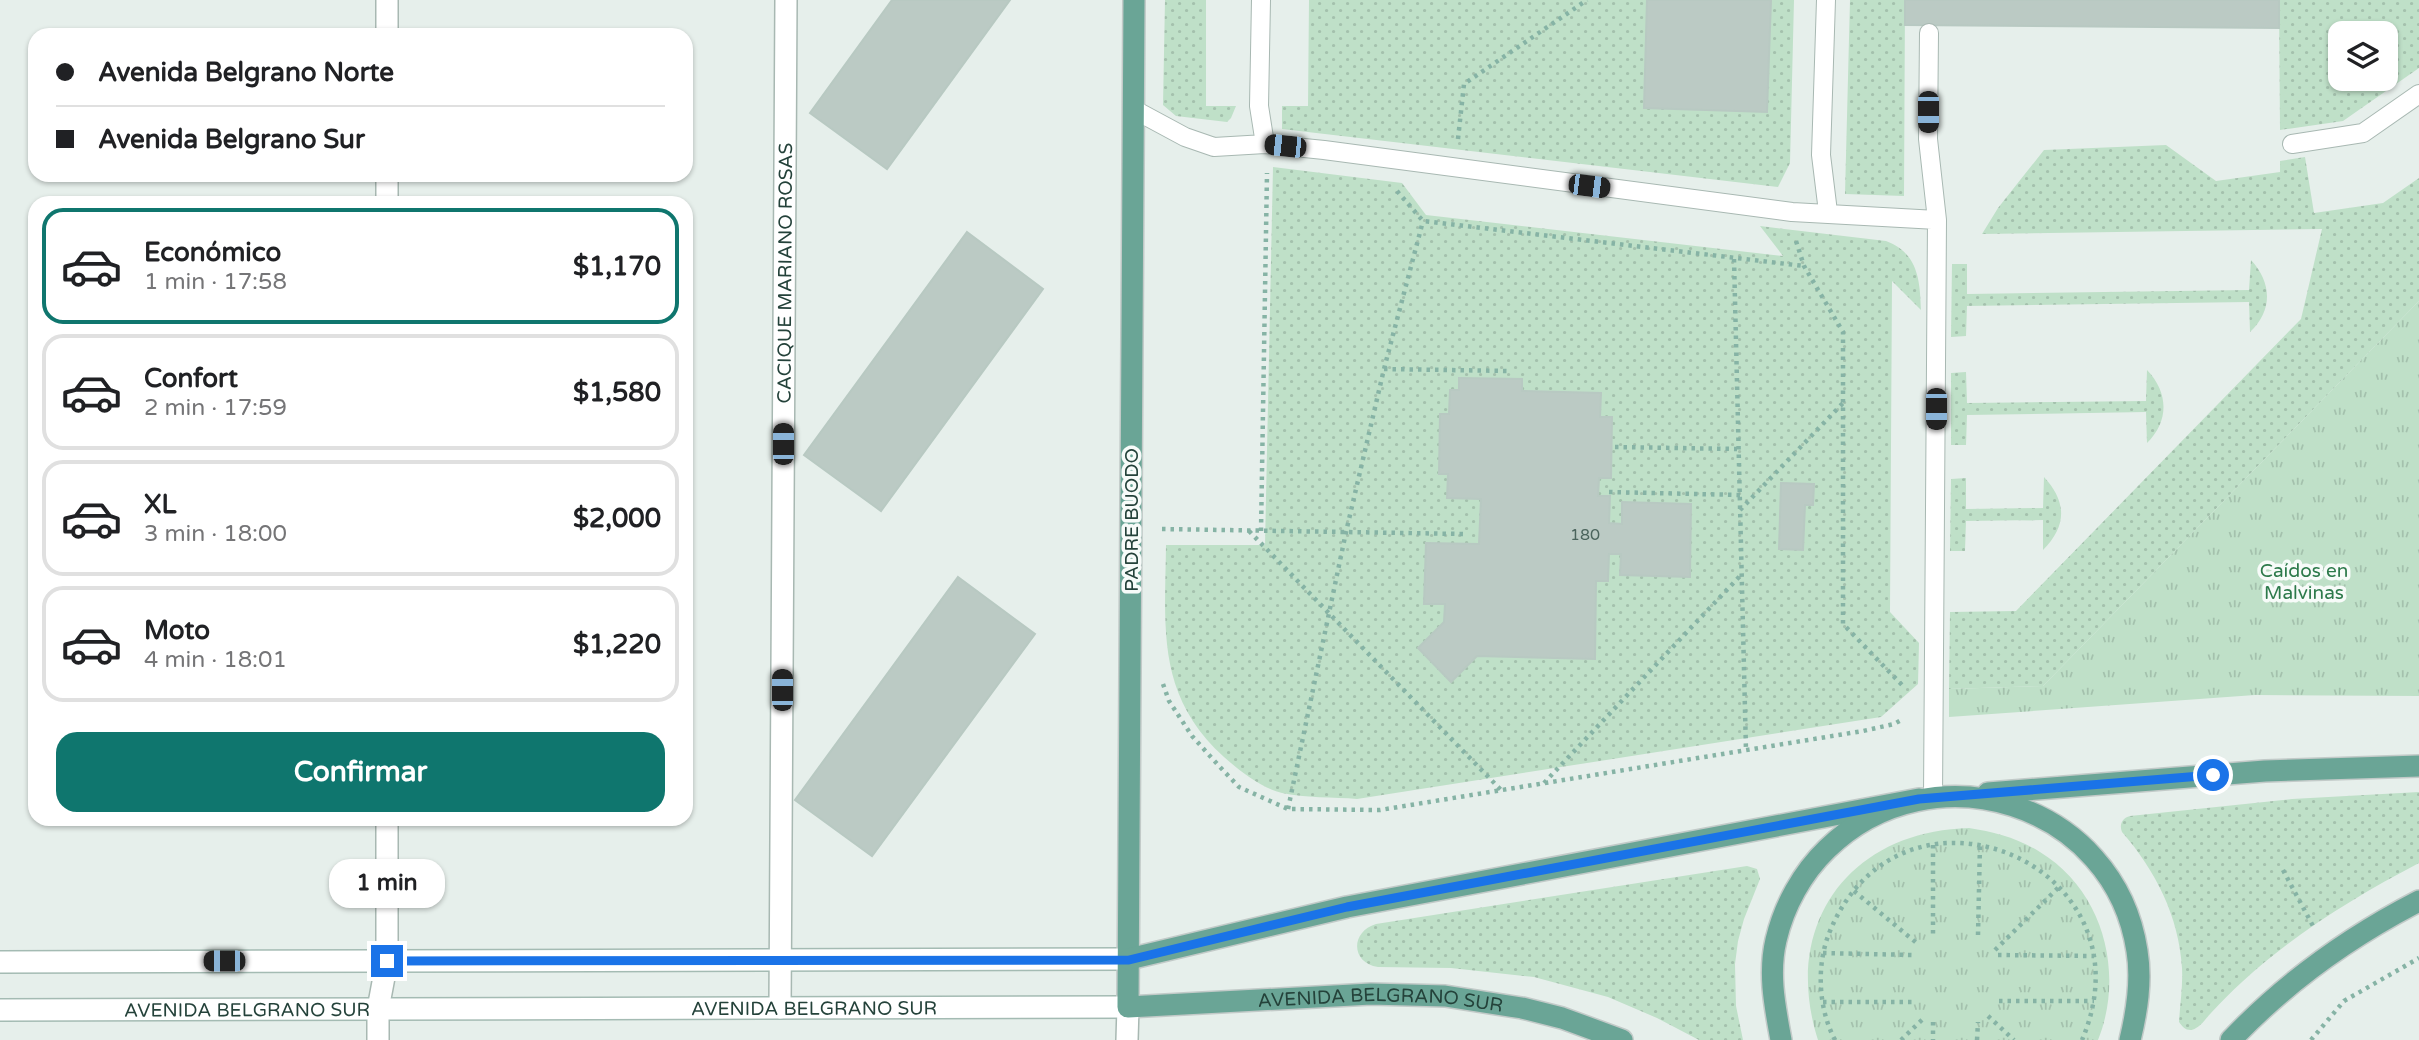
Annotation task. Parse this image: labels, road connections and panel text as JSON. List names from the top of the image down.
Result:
{
  "streets": {
    "main road": ["CACIQUE MARIANO ROSAS", "PADRE BUODO", "AVENIDA BELGRANO SUR"]
  },
  "crossings": [
    ["CACIQUE MARIANO ROSAS", "AVENIDA BELGRANO SUR"],
    ["PADRE BUODO", "AVENIDA BELGRANO SUR"]
  ],
  "parks": ["Caídos en Malvinas"],
  "house_numbers": ["180"],
  "page": {
    "banner": ["Avenida Belgrano Norte", "Avenida Belgrano Sur"],
    "list": [
      {
        "name": "Económico",
        "note": "1 min · 17:58",
        "value": "$1,170"
      },
      {
        "name": "Confort",
        "note": "2 min · 17:59",
        "value": "$1,580"
      },
      {
        "name": "XL",
        "note": "3 min · 18:00",
        "value": "$2,000"
      },
      {
        "name": "Moto",
        "note": "4 min · 18:01",
        "value": "$1,220"
      }
    ],
    "buttons": "Confirmar",
    "bubble": "1 min"
  }
}
